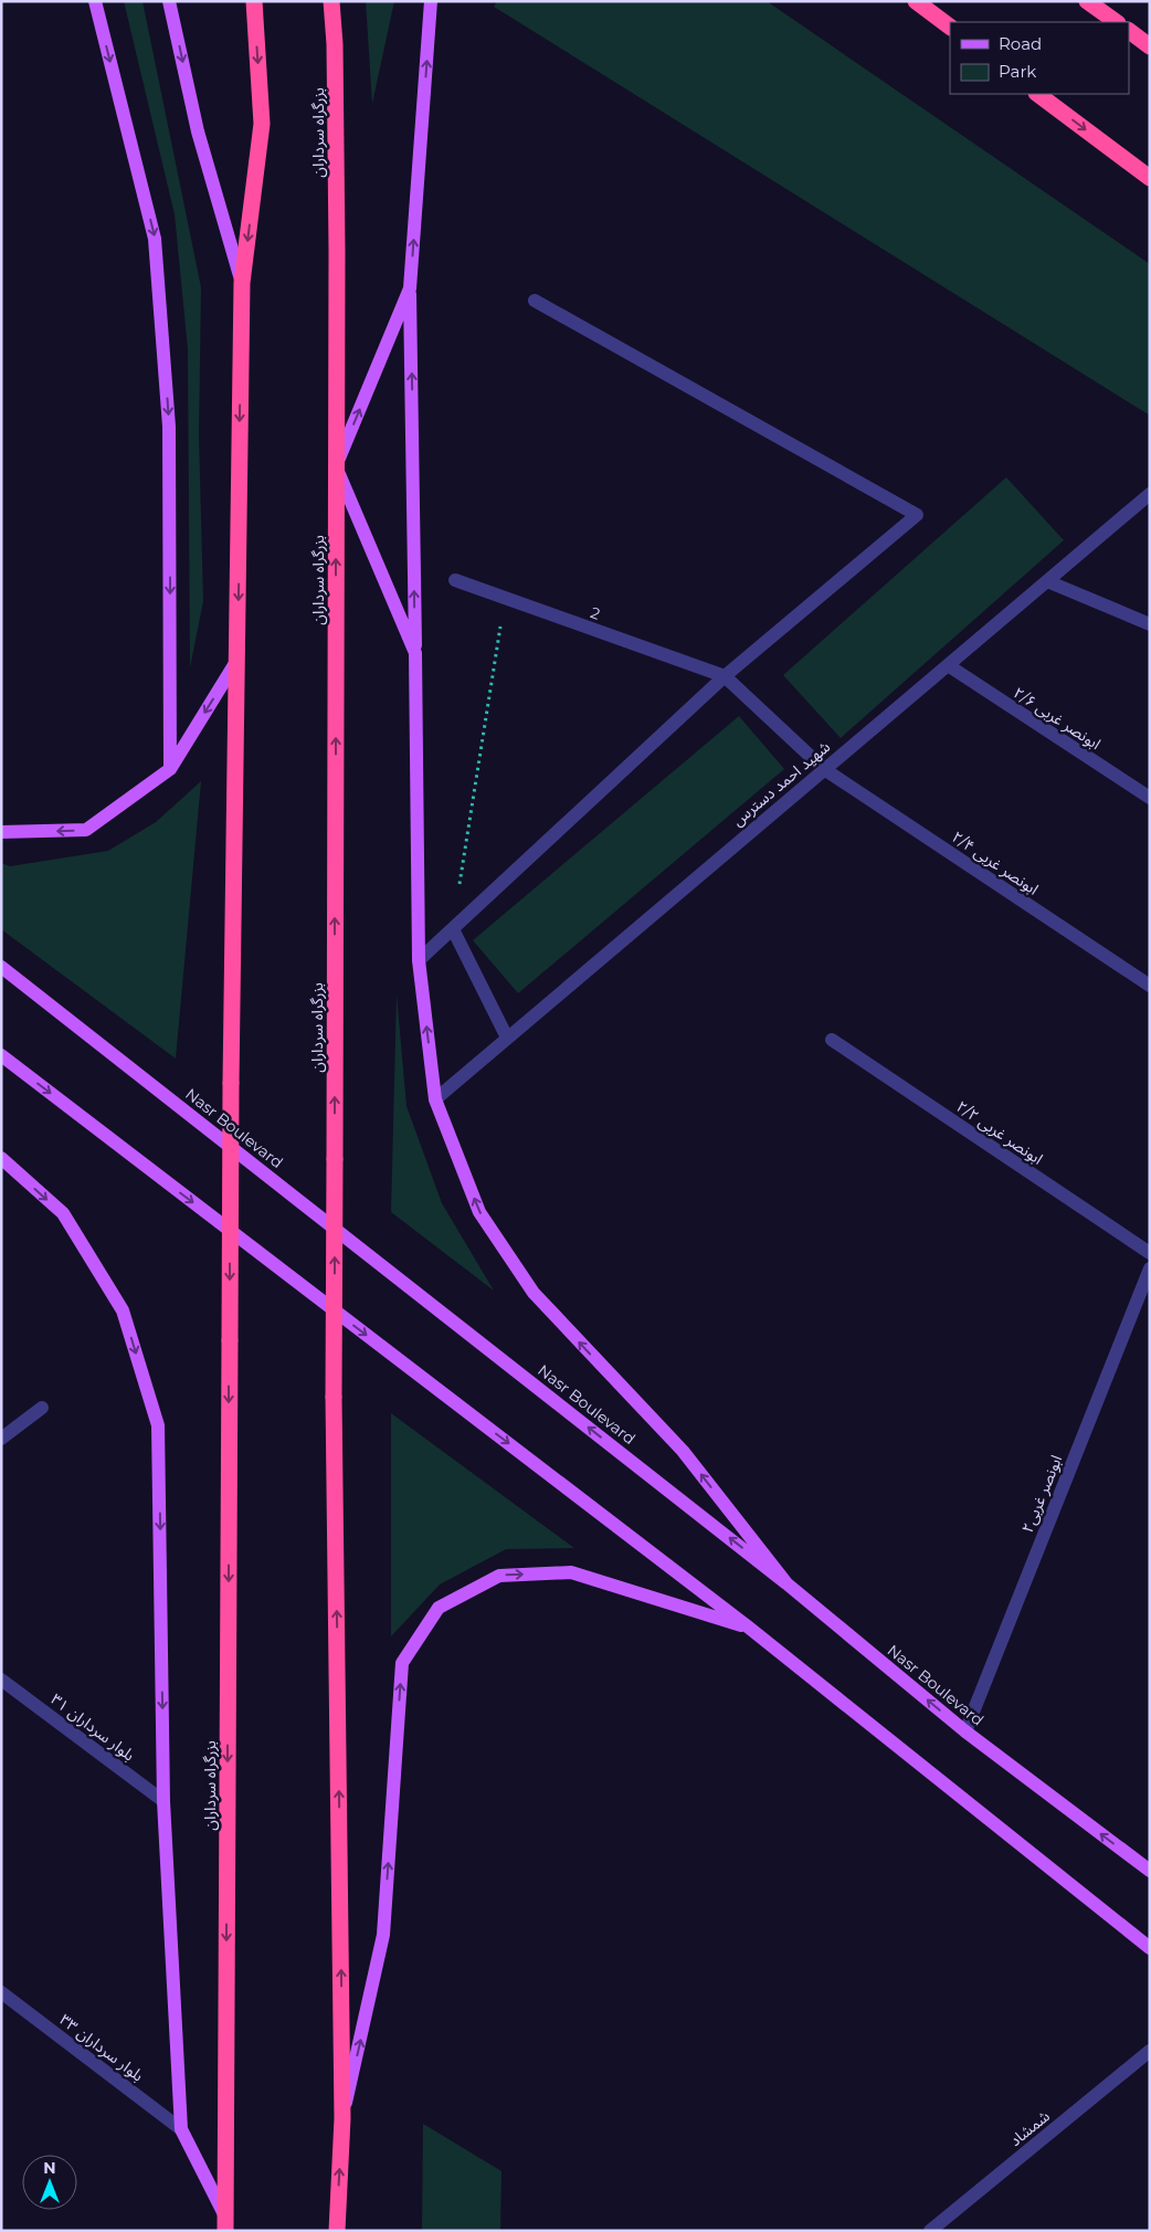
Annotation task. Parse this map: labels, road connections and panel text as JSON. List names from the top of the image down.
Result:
{
  "streets": {
    "highway": ["بزرگراه سرداران"],
    "main road": ["Nasr Boulevard"],
    "street": [
      "2",
      "ابونصر غربی ۲/۶",
      "شهید احمد دسترس",
      "ابونصر غربی ۲/۴",
      "ابونصر غربی ۲/۲",
      "۲ابونصر غربی",
      "بلوار سرداران ۳۱",
      "بلوار سرداران ۳۳",
      "شمشاد"
    ]
  },
  "crossings": [
    ["2", "ابونصر غربی ۲/۴"],
    ["ابونصر غربی ۲/۶", "شهید احمد دسترس"],
    ["شهید احمد دسترس", "ابونصر غربی ۲/۴"],
    ["Nasr Boulevard", "۲ابونصر غربی"]
  ],
  "legend": ["Road", "Park"],
  "north": "top"
}
